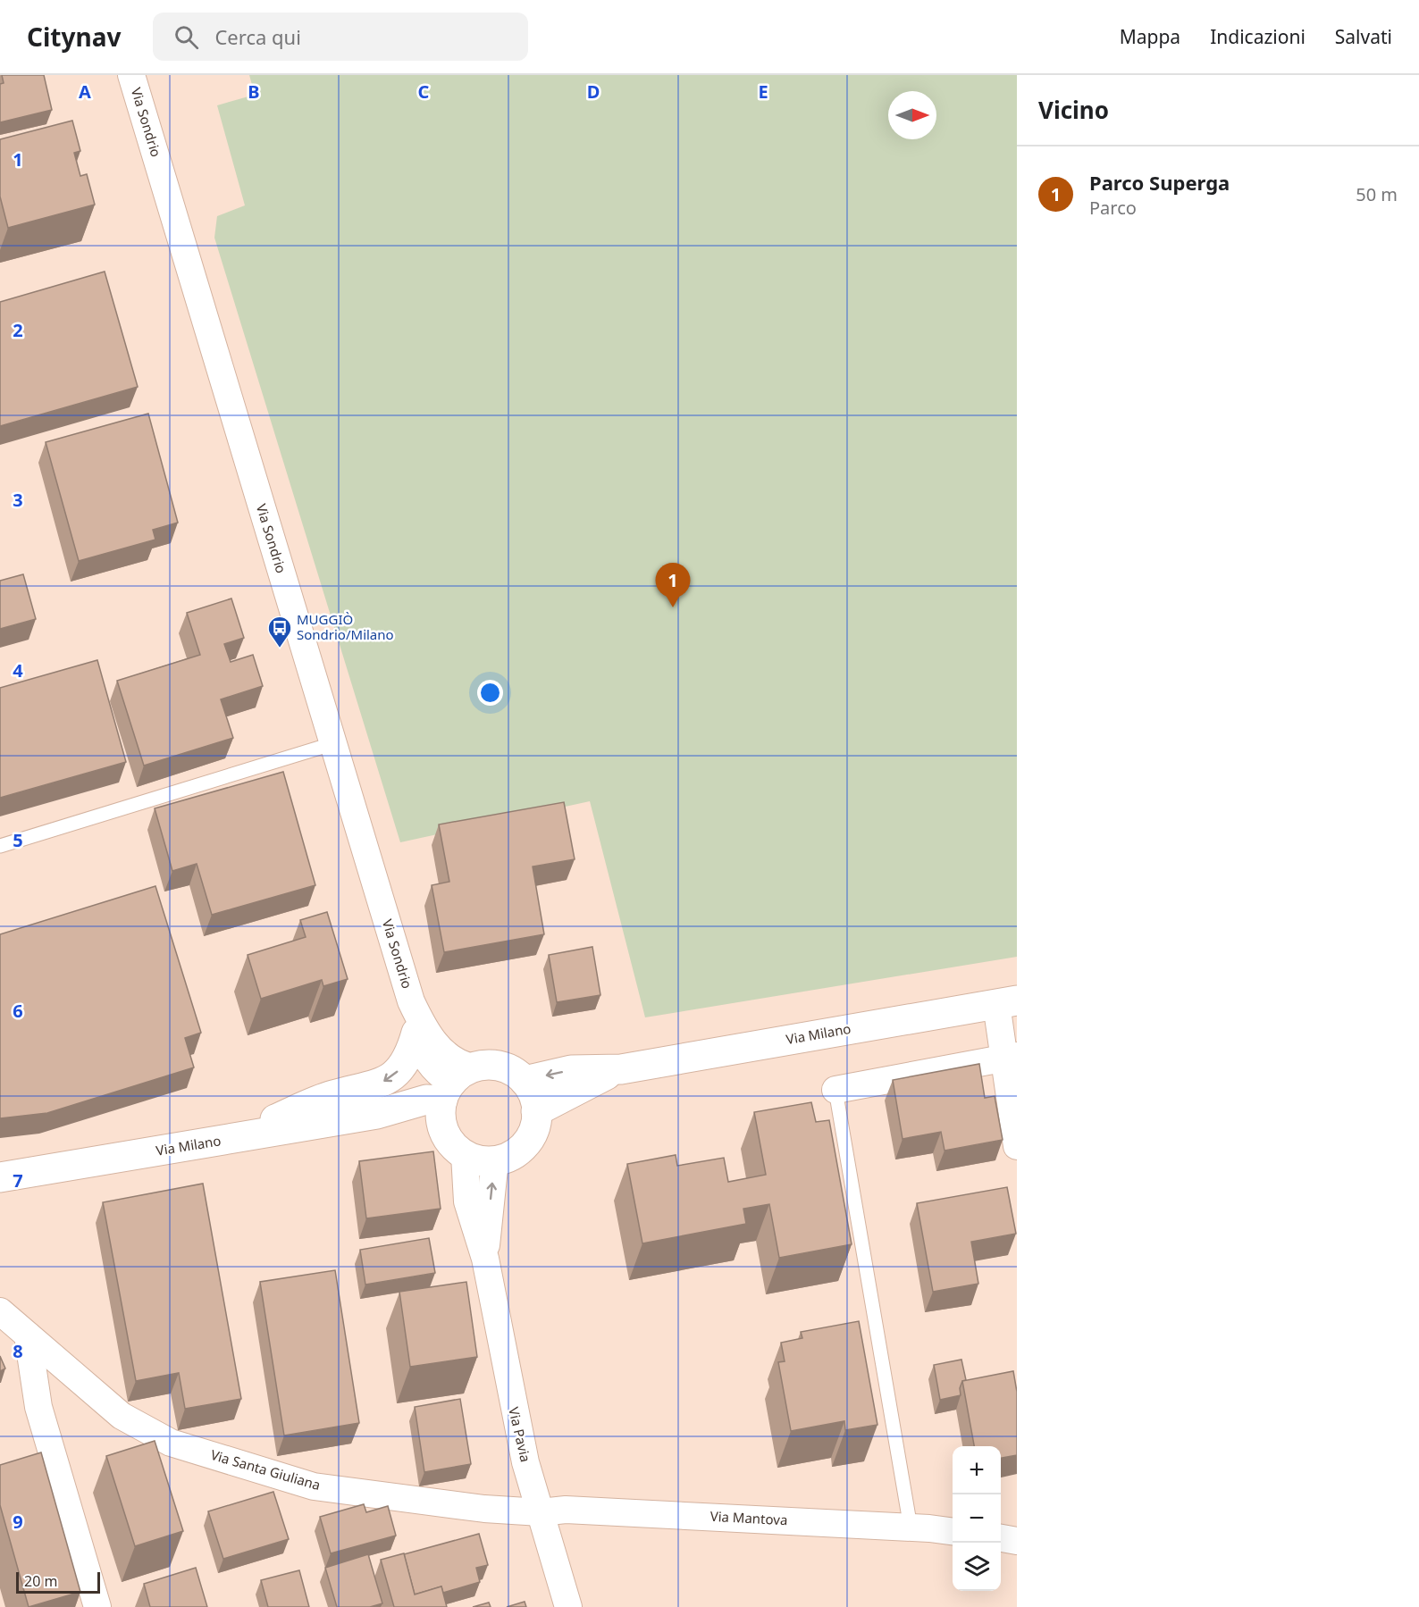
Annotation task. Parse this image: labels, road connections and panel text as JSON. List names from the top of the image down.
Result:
{
  "streets": {
    "street": [
      "Via Sondrio",
      "Via Milano",
      "Via Pavia",
      "Via Santa Giuliana",
      "Via Mantova"
    ]
  },
  "crossings": [
    ["Via Pavia", "Via Santa Giuliana"],
    ["Via Pavia", "Via Mantova"],
    ["Via Santa Giuliana", "Via Mantova"]
  ],
  "places": {
    "bus stop": ["MUGGIÒ Sondrio/Milano"]
  },
  "scale_bar": "20 m",
  "north": "right",
  "page": {
    "header": "Citynav",
    "search": "Cerca qui",
    "nav": ["Mappa", "Indicazioni", "Salvati"],
    "heading": "Vicino",
    "list": [
      {
        "mark": "1",
        "name": "Parco Superga",
        "note": "Parco",
        "value": "50 m"
      }
    ],
    "pins": "1",
    "map_buttons": ["+", "−"],
    "scale": "20 m"
  },
  "grid": {
    "columns": [
      "A",
      "B",
      "C",
      "D",
      "E"
    ],
    "rows": [
      "1",
      "2",
      "3",
      "4",
      "5",
      "6",
      "7",
      "8",
      "9"
    ]
  }
}
